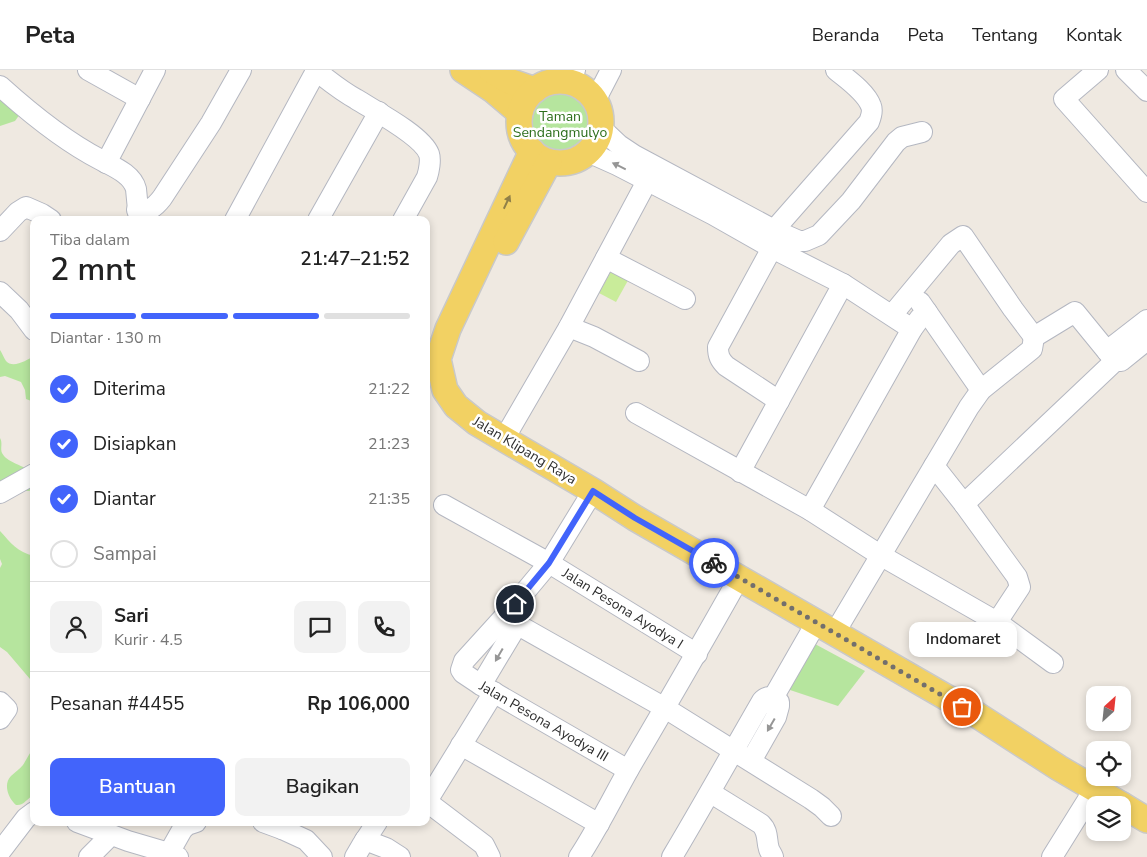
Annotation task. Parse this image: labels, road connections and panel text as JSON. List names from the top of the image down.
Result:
{
  "streets": {
    "main road": ["Jalan Klipang Raya"],
    "street": ["Jalan Pesona Ayodya I", "Jalan Pesona Ayodya III"]
  },
  "parks": ["Taman Sendangmulyo"],
  "places": ["Indomaret"],
  "north": "top right",
  "page": {
    "header": "Peta",
    "nav": [
      "Beranda",
      "Peta",
      "Tentang",
      "Kontak"
    ],
    "heading": ["2 mnt", "Tiba dalam", "21:47–21:52"],
    "panel": [
      "Sari",
      "Kurir · 4.5",
      "Pesanan #4455",
      "Rp 106,000"
    ],
    "bar": "Diantar · 130 m",
    "list": [
      ["Diterima", "21:22"],
      ["Disiapkan", "21:23"],
      ["Diantar", "21:35"],
      "Sampai"
    ],
    "bubble": "Indomaret",
    "buttons": ["Bantuan", "Bagikan"]
  }
}
